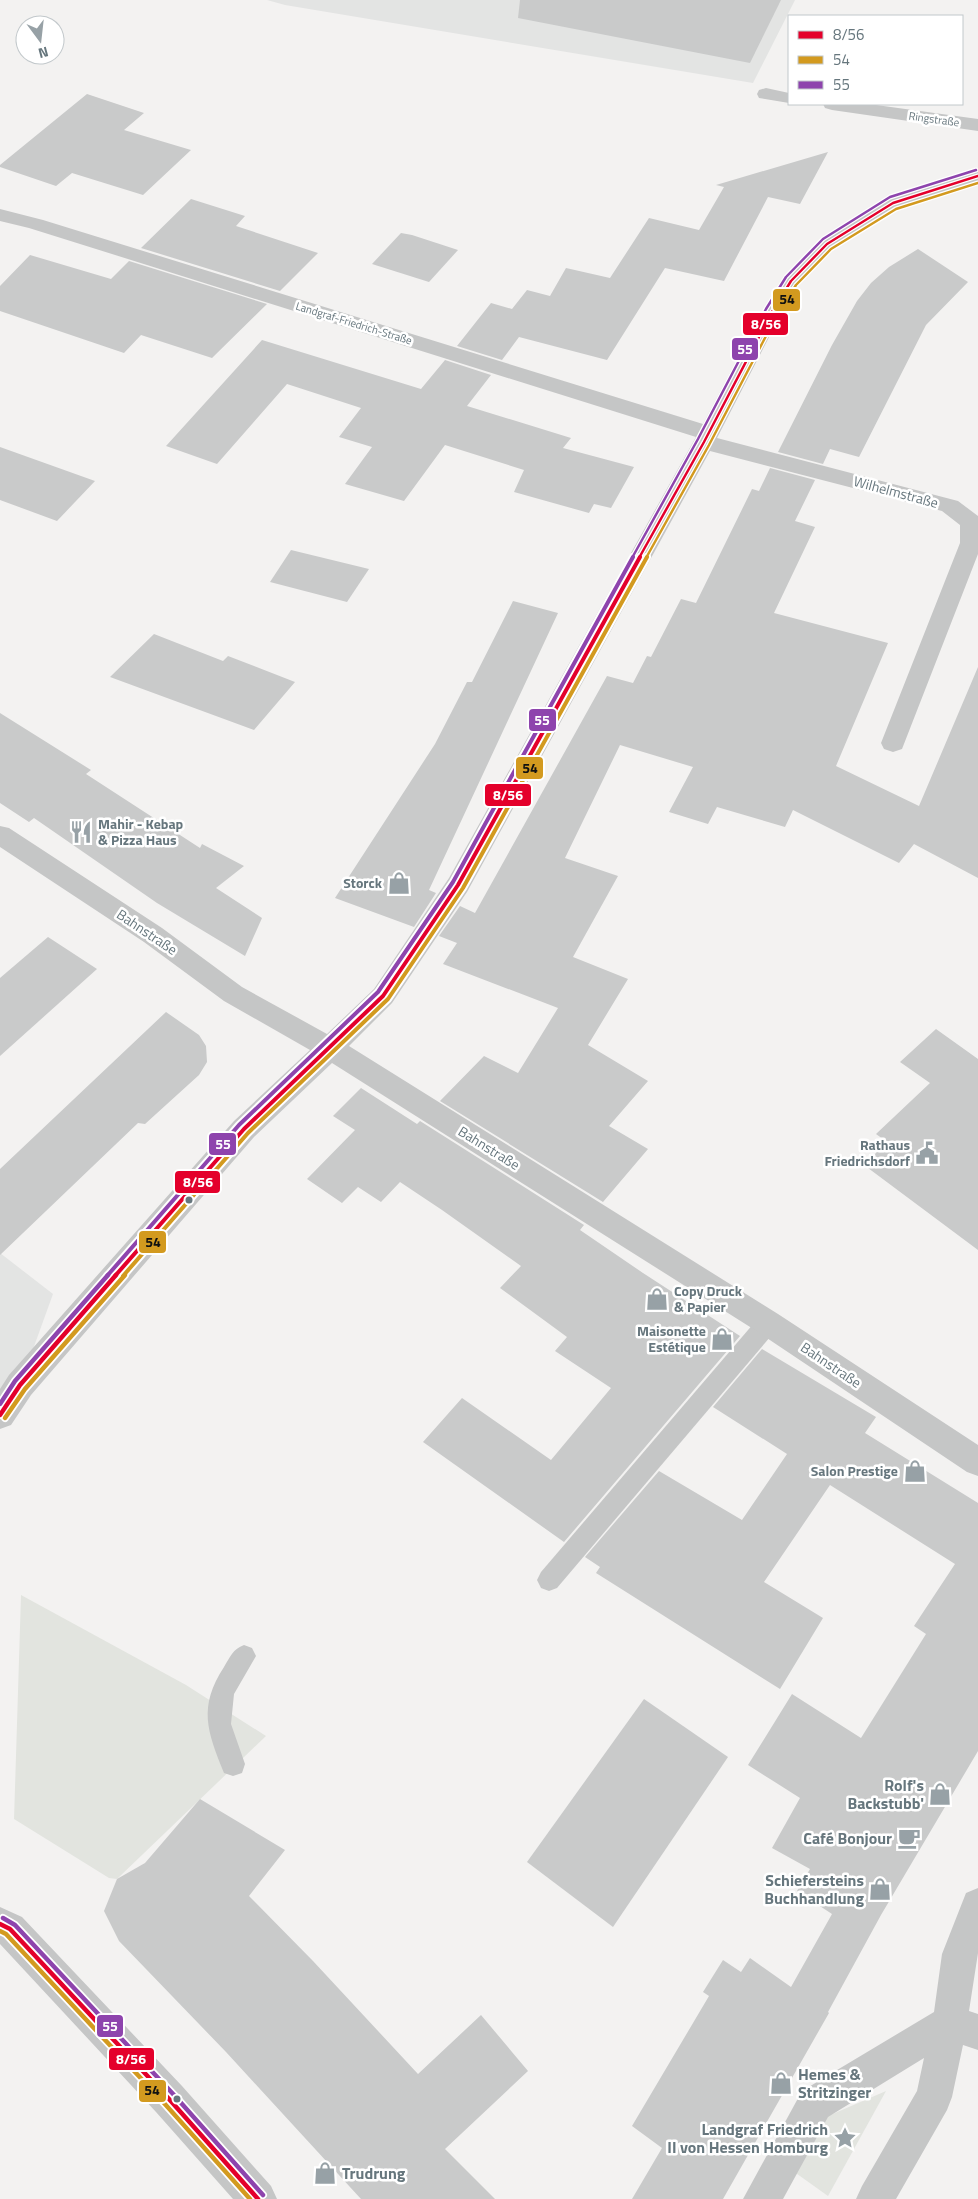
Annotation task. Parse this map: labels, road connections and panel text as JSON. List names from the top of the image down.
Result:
{
  "streets": {
    "street": [
      "Ringstraße",
      "Landgraf-Friedrich-Straße",
      "Wilhelmstraße",
      "Bahnstraße"
    ]
  },
  "crossings": [
    ["Landgraf-Friedrich-Straße", "Wilhelmstraße"]
  ],
  "places": {
    "restaurant": ["Mahir - Kebap & Pizza Haus"],
    "shop": [
      "Storck",
      "Copy Druck & Papier",
      "Maisonette Estétique",
      "Salon Prestige",
      "Rolf's Backstubb'",
      "Schiefersteins Buchhandlung",
      "Hemes & Stritzinger",
      "Trudrung"
    ],
    "public building": ["Rathaus Friedrichsdorf"],
    "cafe": ["Café Bonjour"],
    "place": ["Landgraf Friedrich II von Hessen Homburg"]
  },
  "lines": ["transit line 55", "transit line 8/56", "transit line 54"],
  "legend": ["8/56", "54", "55"],
  "north": "bottom"
}
